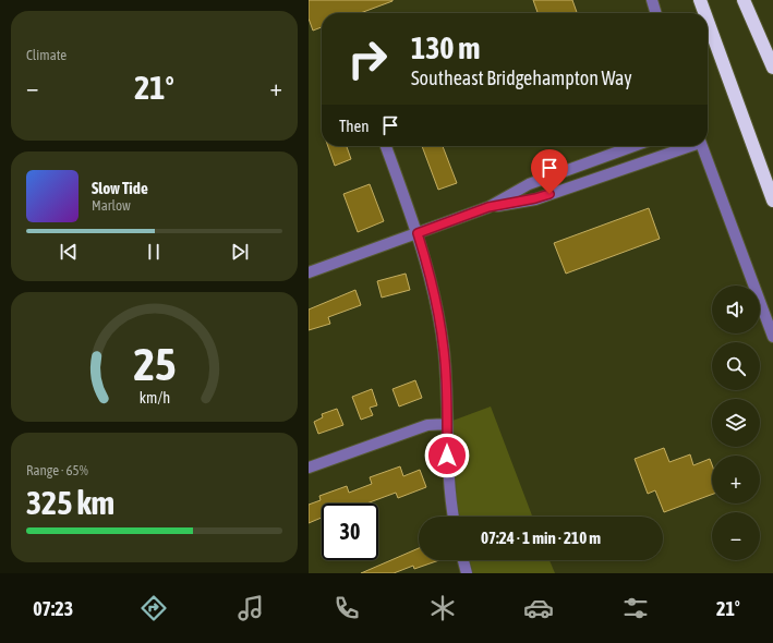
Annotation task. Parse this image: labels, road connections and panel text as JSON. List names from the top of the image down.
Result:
{
  "page": {
    "tile": [
      "Climate",
      ["Range · 65%", "325 km"]
    ],
    "turn": ["130 m", "Southeast Bridgehampton Way"],
    "heat": ["−", "21°", "+"],
    "then": "Then",
    "song": ["Slow Tide", "Marlow"],
    "map_buttons": ["+", "−"],
    "limit": "30",
    "trip": "07:24 · 1 min · 210 m",
    "tabs": ["07:23", "21°"],
    "gauge": ["25", "km/h"]
  }
}
